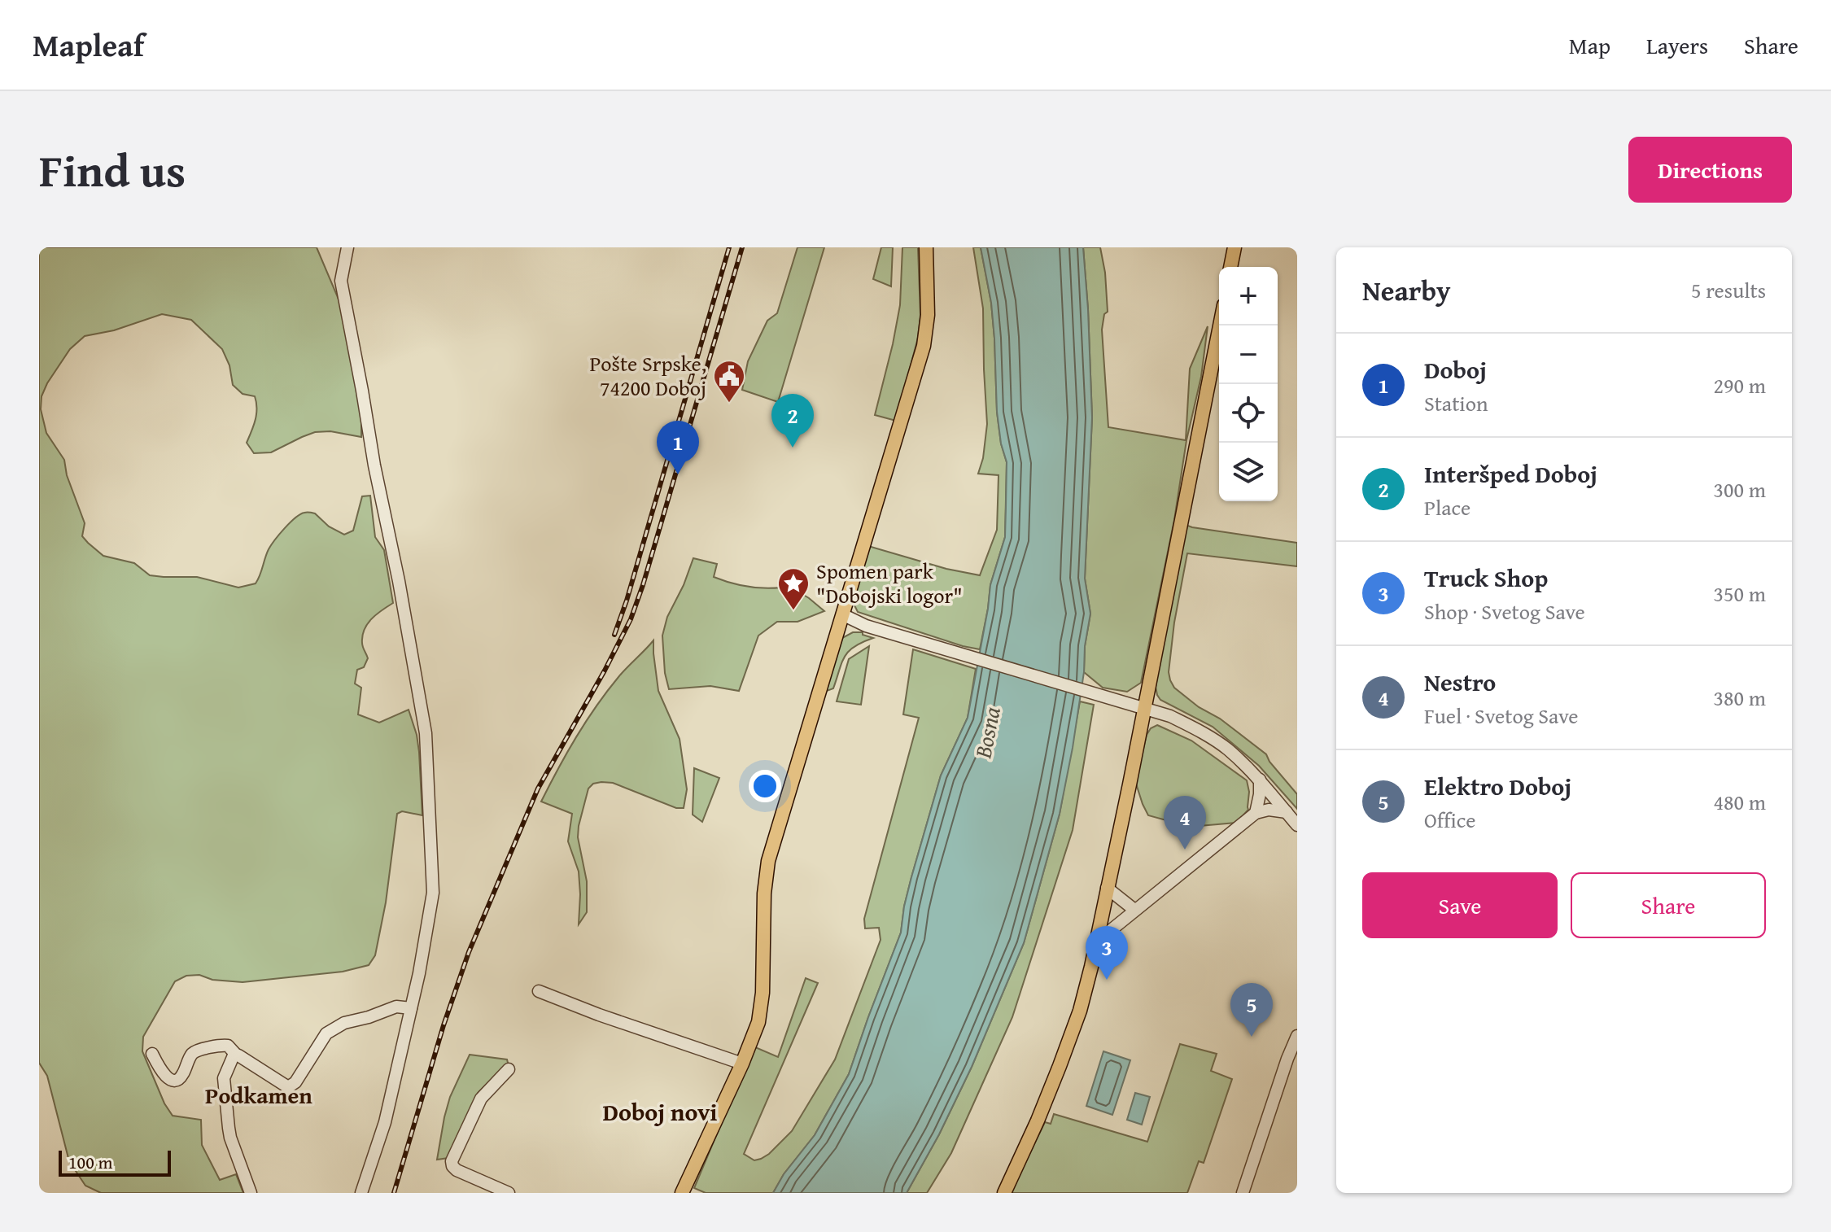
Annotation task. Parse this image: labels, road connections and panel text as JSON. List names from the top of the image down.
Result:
{
  "districts": ["Podkamen", "Doboj novi"],
  "water": ["Bosna"],
  "places": {
    "public building": ["Pošte Srpske, 74200 Doboj"],
    "place": ["Spomen park \"Dobojski logor\""]
  },
  "scale_bar": "100 m",
  "page": {
    "header": "Mapleaf",
    "nav": ["Map", "Layers", "Share"],
    "title": "Find us",
    "buttons": [
      "Directions",
      ["Save", "Share"]
    ],
    "heading": ["Nearby", "5 results"],
    "map_buttons": ["+", "−"],
    "list": [
      {
        "mark": "1",
        "name": "Doboj",
        "note": "Station",
        "value": "290 m"
      },
      {
        "mark": "2",
        "name": "Interšped Doboj",
        "note": "Place",
        "value": "300 m"
      },
      {
        "mark": "3",
        "name": "Truck Shop",
        "note": "Shop · Svetog Save",
        "value": "350 m"
      },
      {
        "mark": "4",
        "name": "Nestro",
        "note": "Fuel · Svetog Save",
        "value": "380 m"
      },
      {
        "mark": "5",
        "name": "Elektro Doboj",
        "note": "Office",
        "value": "480 m"
      }
    ],
    "pins": [
      "2",
      "1",
      "4",
      "3",
      "5"
    ],
    "scale": "100 m"
  }
}
